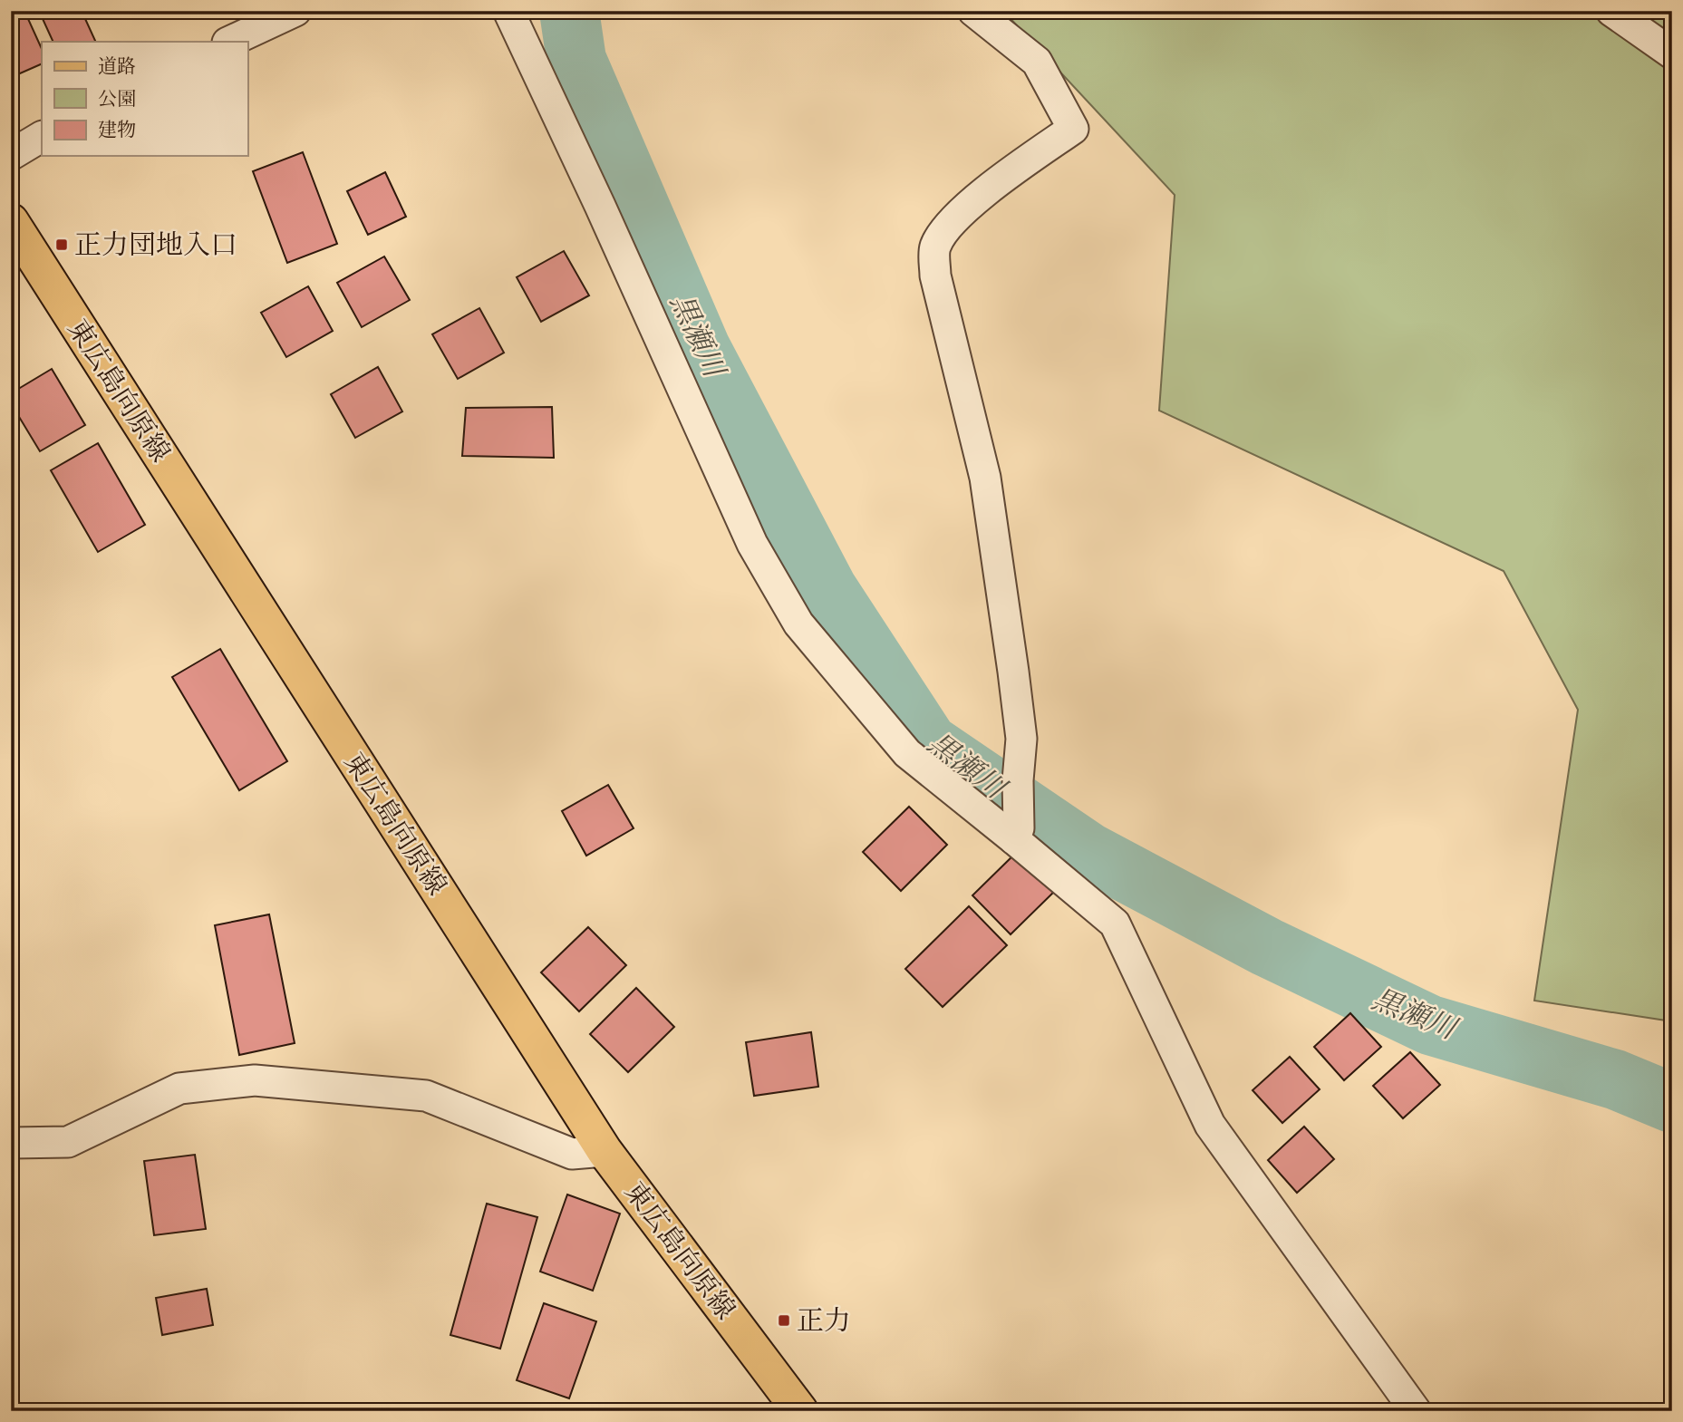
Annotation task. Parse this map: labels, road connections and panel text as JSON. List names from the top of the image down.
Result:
{
  "streets": {
    "main road": ["東広島向原線"]
  },
  "water": ["黒瀬川"],
  "places": {
    "transit": ["正力団地入口", "正力"]
  },
  "legend": ["道路", "公園", "建物"]
}
